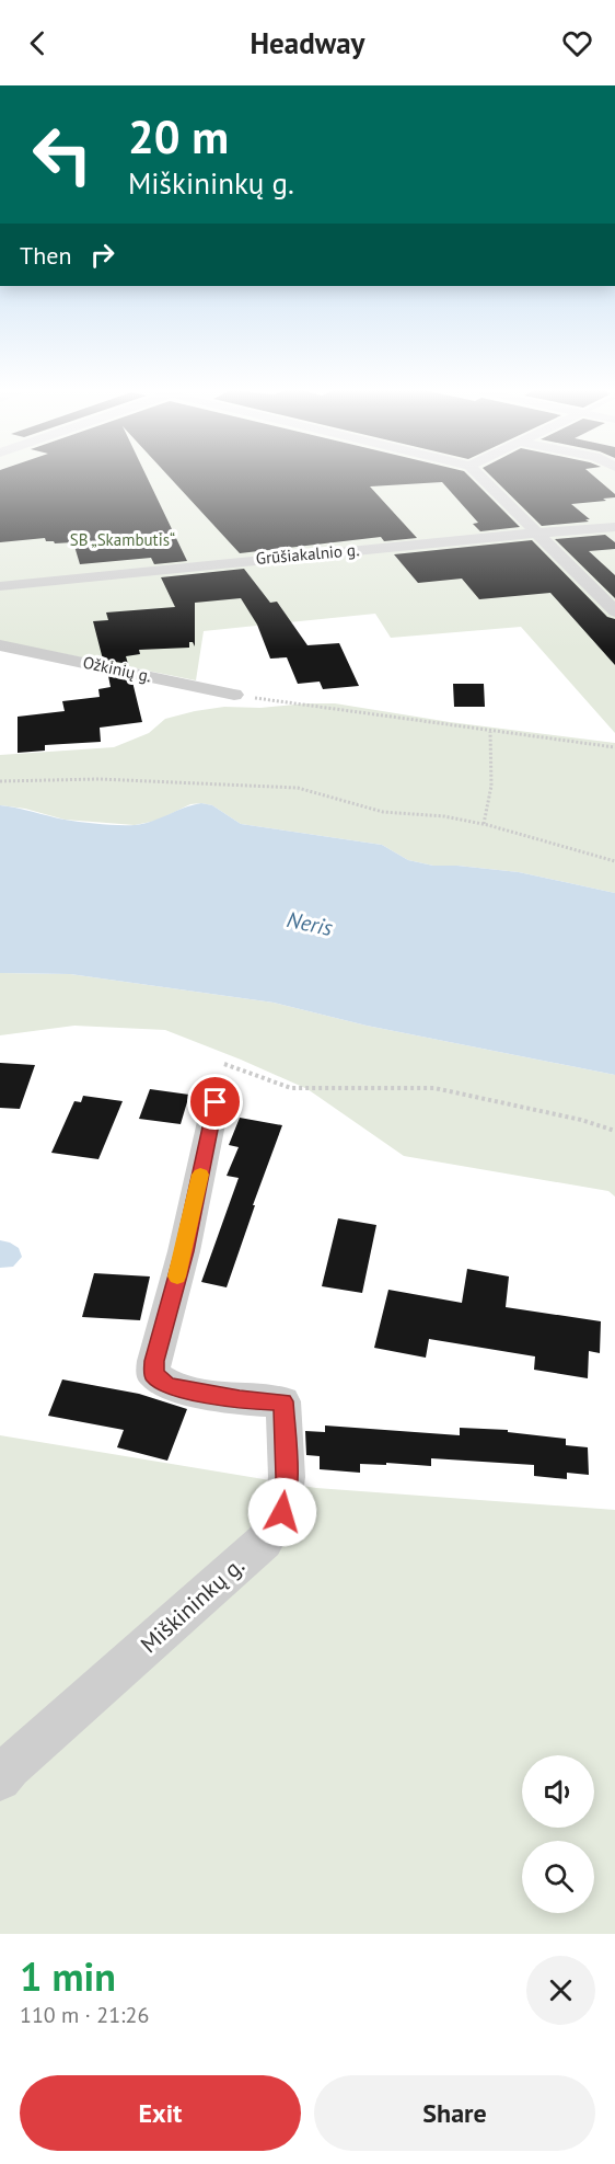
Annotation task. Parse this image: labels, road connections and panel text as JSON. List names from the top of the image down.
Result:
{
  "streets": {
    "street": ["Grūšiakalnio g.", "Ožkinių g.", "Miškininkų g."]
  },
  "water": ["Neris"],
  "parks": ["SB „Skambutis“"],
  "page": {
    "header": "Headway",
    "turn": ["20 m", "Miškininkų g."],
    "then": "Then",
    "heading": ["1 min", "110 m · 21:26"],
    "buttons": ["Exit", "Share"]
  }
}
